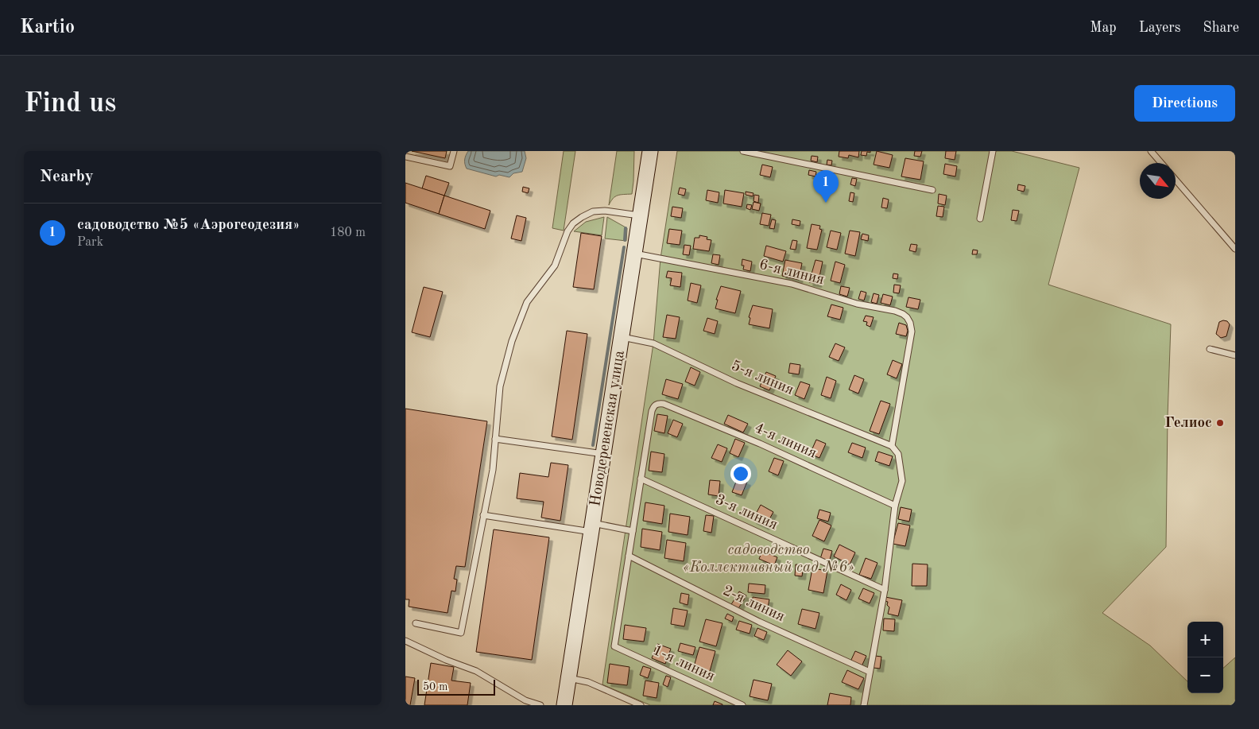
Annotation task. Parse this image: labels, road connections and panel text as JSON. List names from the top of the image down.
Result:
{
  "streets": {
    "main road": ["Новодеревенская улица"],
    "lane": [
      "6-я линия",
      "5-я линия",
      "4-я линия",
      "3-я линия",
      "2-я линия",
      "1-я линия"
    ]
  },
  "crossings": [
    ["6-я линия", "5-я линия"],
    ["6-я линия", "Новодеревенская улица"],
    ["5-я линия", "Новодеревенская улица"],
    ["4-я линия", "3-я линия"],
    ["2-я линия", "1-я линия"]
  ],
  "parks": ["садоводство «Коллективный сад №6»"],
  "places": ["Гелиос"],
  "scale_bar": "50 m",
  "north": "bottom right",
  "page": {
    "header": "Kartio",
    "nav": ["Map", "Layers", "Share"],
    "buttons": "Directions",
    "title": "Find us",
    "heading": "Nearby",
    "pins": "1",
    "list": [
      {
        "mark": "1",
        "name": "садоводство №5 «Аэрогеодезия»",
        "note": "Park",
        "value": "180 m"
      }
    ],
    "map_buttons": ["+", "−"],
    "scale": "50 m"
  }
}
